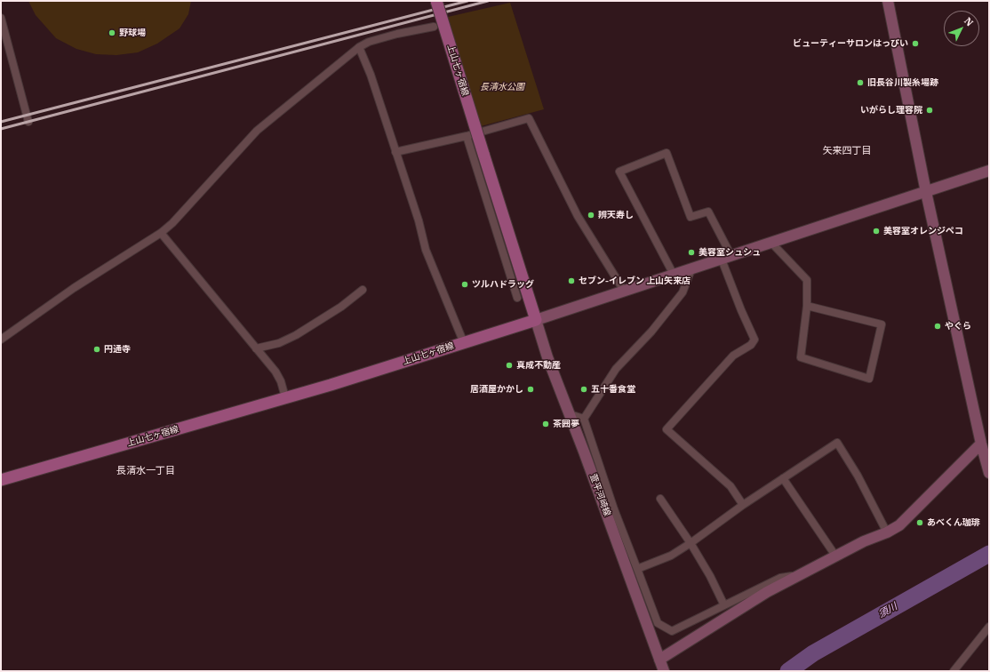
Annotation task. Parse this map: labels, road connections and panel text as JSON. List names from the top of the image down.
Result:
{
  "streets": {
    "main road": ["上山七ヶ宿線"],
    "street": ["萱平河崎線"]
  },
  "crossings": [
    ["上山七ヶ宿線", "萱平河崎線"]
  ],
  "districts": ["矢来四丁目", "長清水一丁目"],
  "water": ["須川"],
  "parks": ["長清水公園"],
  "places": [
    "野球場",
    "ビューティーサロンはっぴい",
    "旧長谷川製糸場跡",
    "いがらし理容院",
    "辨天寿し",
    "美容室オレンジペコ",
    "美容室シュシュ",
    "セブン-イレブン 上山矢来店",
    "ツルハドラッグ",
    "やぐら",
    "円通寺",
    "真成不動産",
    "居酒屋かかし",
    "五十番食堂",
    "茶囲夢",
    "あべくん珈琲"
  ],
  "north": "top right"
}
